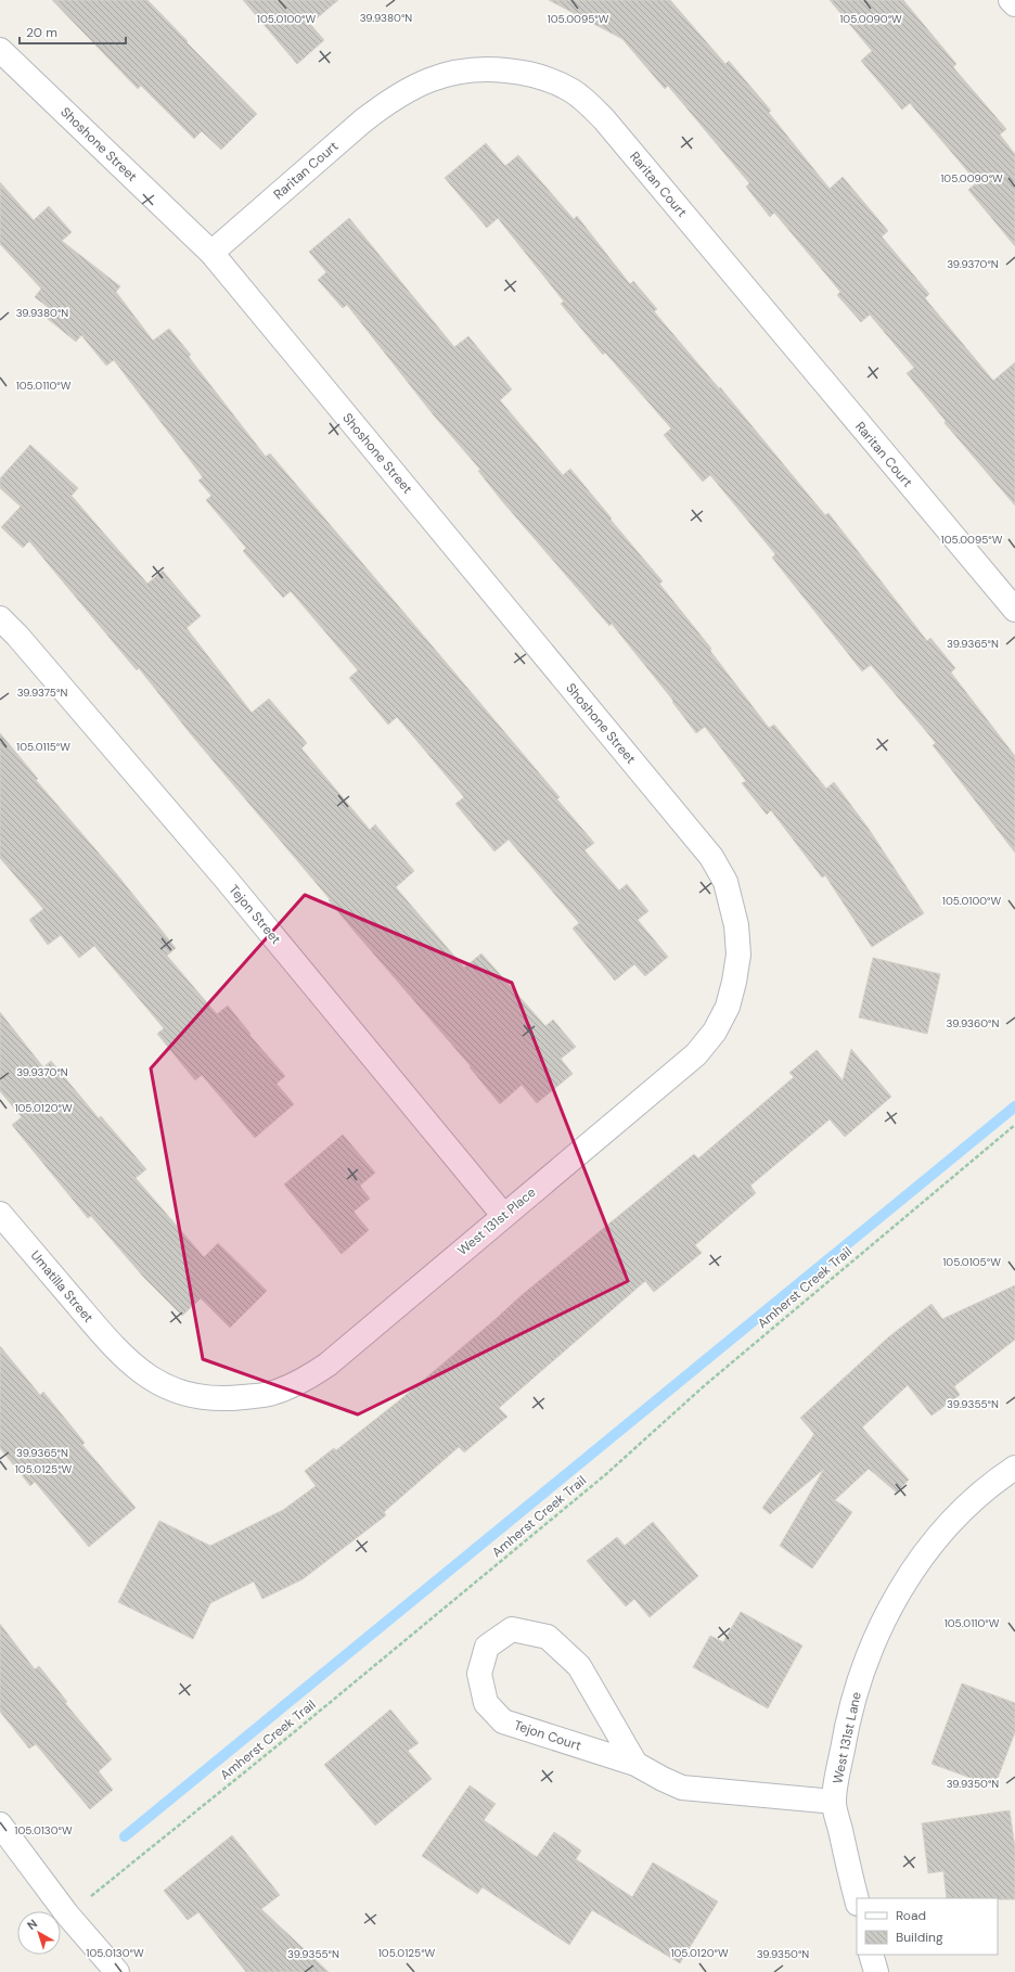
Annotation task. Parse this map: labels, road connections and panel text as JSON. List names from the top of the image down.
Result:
{
  "streets": {
    "street": [
      "Shoshone Street",
      "Raritan Court",
      "Tejon Street",
      "West 131st Place",
      "Umatilla Street",
      "Tejon Court",
      "West 131st Lane"
    ],
    "path": ["Amherst Creek Trail"]
  },
  "crossings": [
    ["Shoshone Street", "Raritan Court"],
    ["Shoshone Street", "West 131st Place"],
    ["Tejon Street", "West 131st Place"],
    ["West 131st Place", "Umatilla Street"],
    ["Tejon Court", "West 131st Lane"]
  ],
  "legend": ["Road", "Building"],
  "scale_bar": "20 m",
  "north": "top left",
  "coordinates": [
    "39.9380°N",
    "105.0095°W",
    "105.0100°W",
    "105.0090°W",
    "39.9370°N",
    "105.0110°W",
    "39.9365°N",
    "39.9375°N",
    "105.0115°W",
    "39.9360°N",
    "105.0120°W",
    "105.0105°W",
    "39.9355°N",
    "105.0125°W",
    "39.9350°N",
    "105.0130°W"
  ]
}
